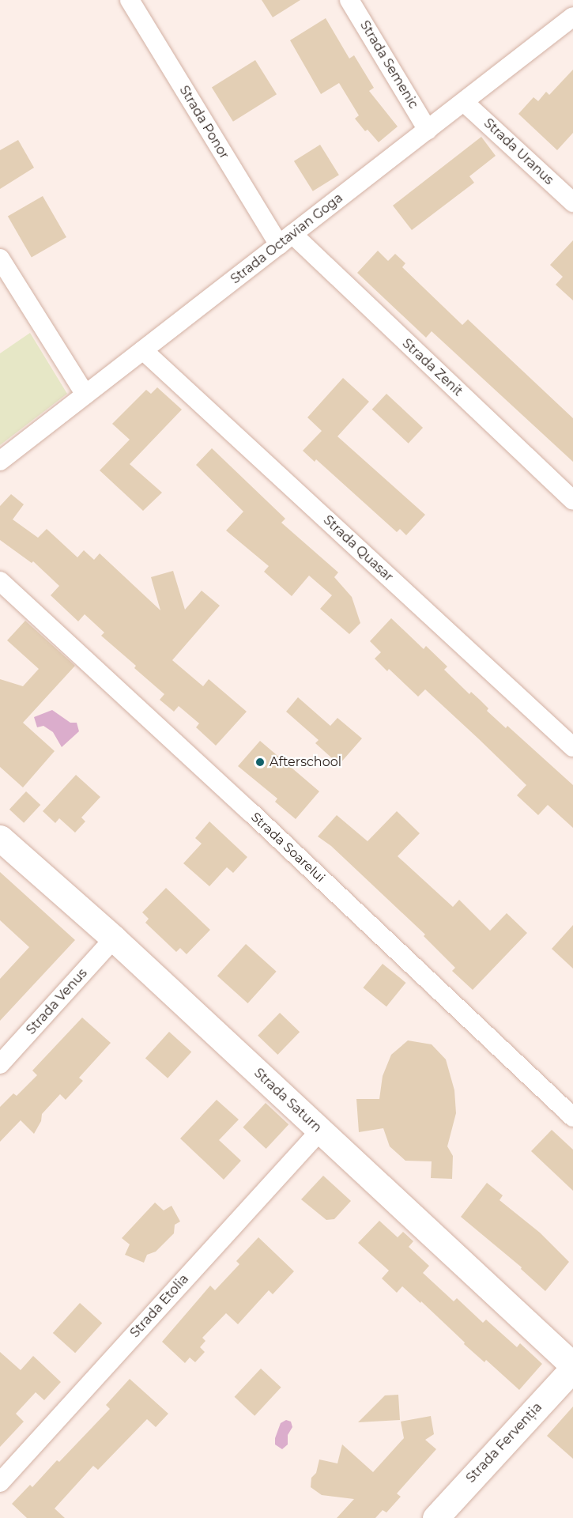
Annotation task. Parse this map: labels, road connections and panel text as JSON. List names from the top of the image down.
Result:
{
  "streets": {
    "street": [
      "Strada Semenic",
      "Strada Ponor",
      "Strada Uranus",
      "Strada Octavian Goga",
      "Strada Zenit",
      "Strada Quasar",
      "Strada Soarelui",
      "Strada Venus",
      "Strada Saturn",
      "Strada Etolia",
      "Strada Fervenția"
    ]
  },
  "crossings": [
    ["Strada Semenic", "Strada Octavian Goga"],
    ["Strada Ponor", "Strada Octavian Goga"],
    ["Strada Ponor", "Strada Zenit"],
    ["Strada Uranus", "Strada Octavian Goga"],
    ["Strada Octavian Goga", "Strada Zenit"],
    ["Strada Octavian Goga", "Strada Quasar"],
    ["Strada Venus", "Strada Saturn"],
    ["Strada Saturn", "Strada Etolia"],
    ["Strada Saturn", "Strada Fervenția"]
  ],
  "places": ["Afterschool"]
}
